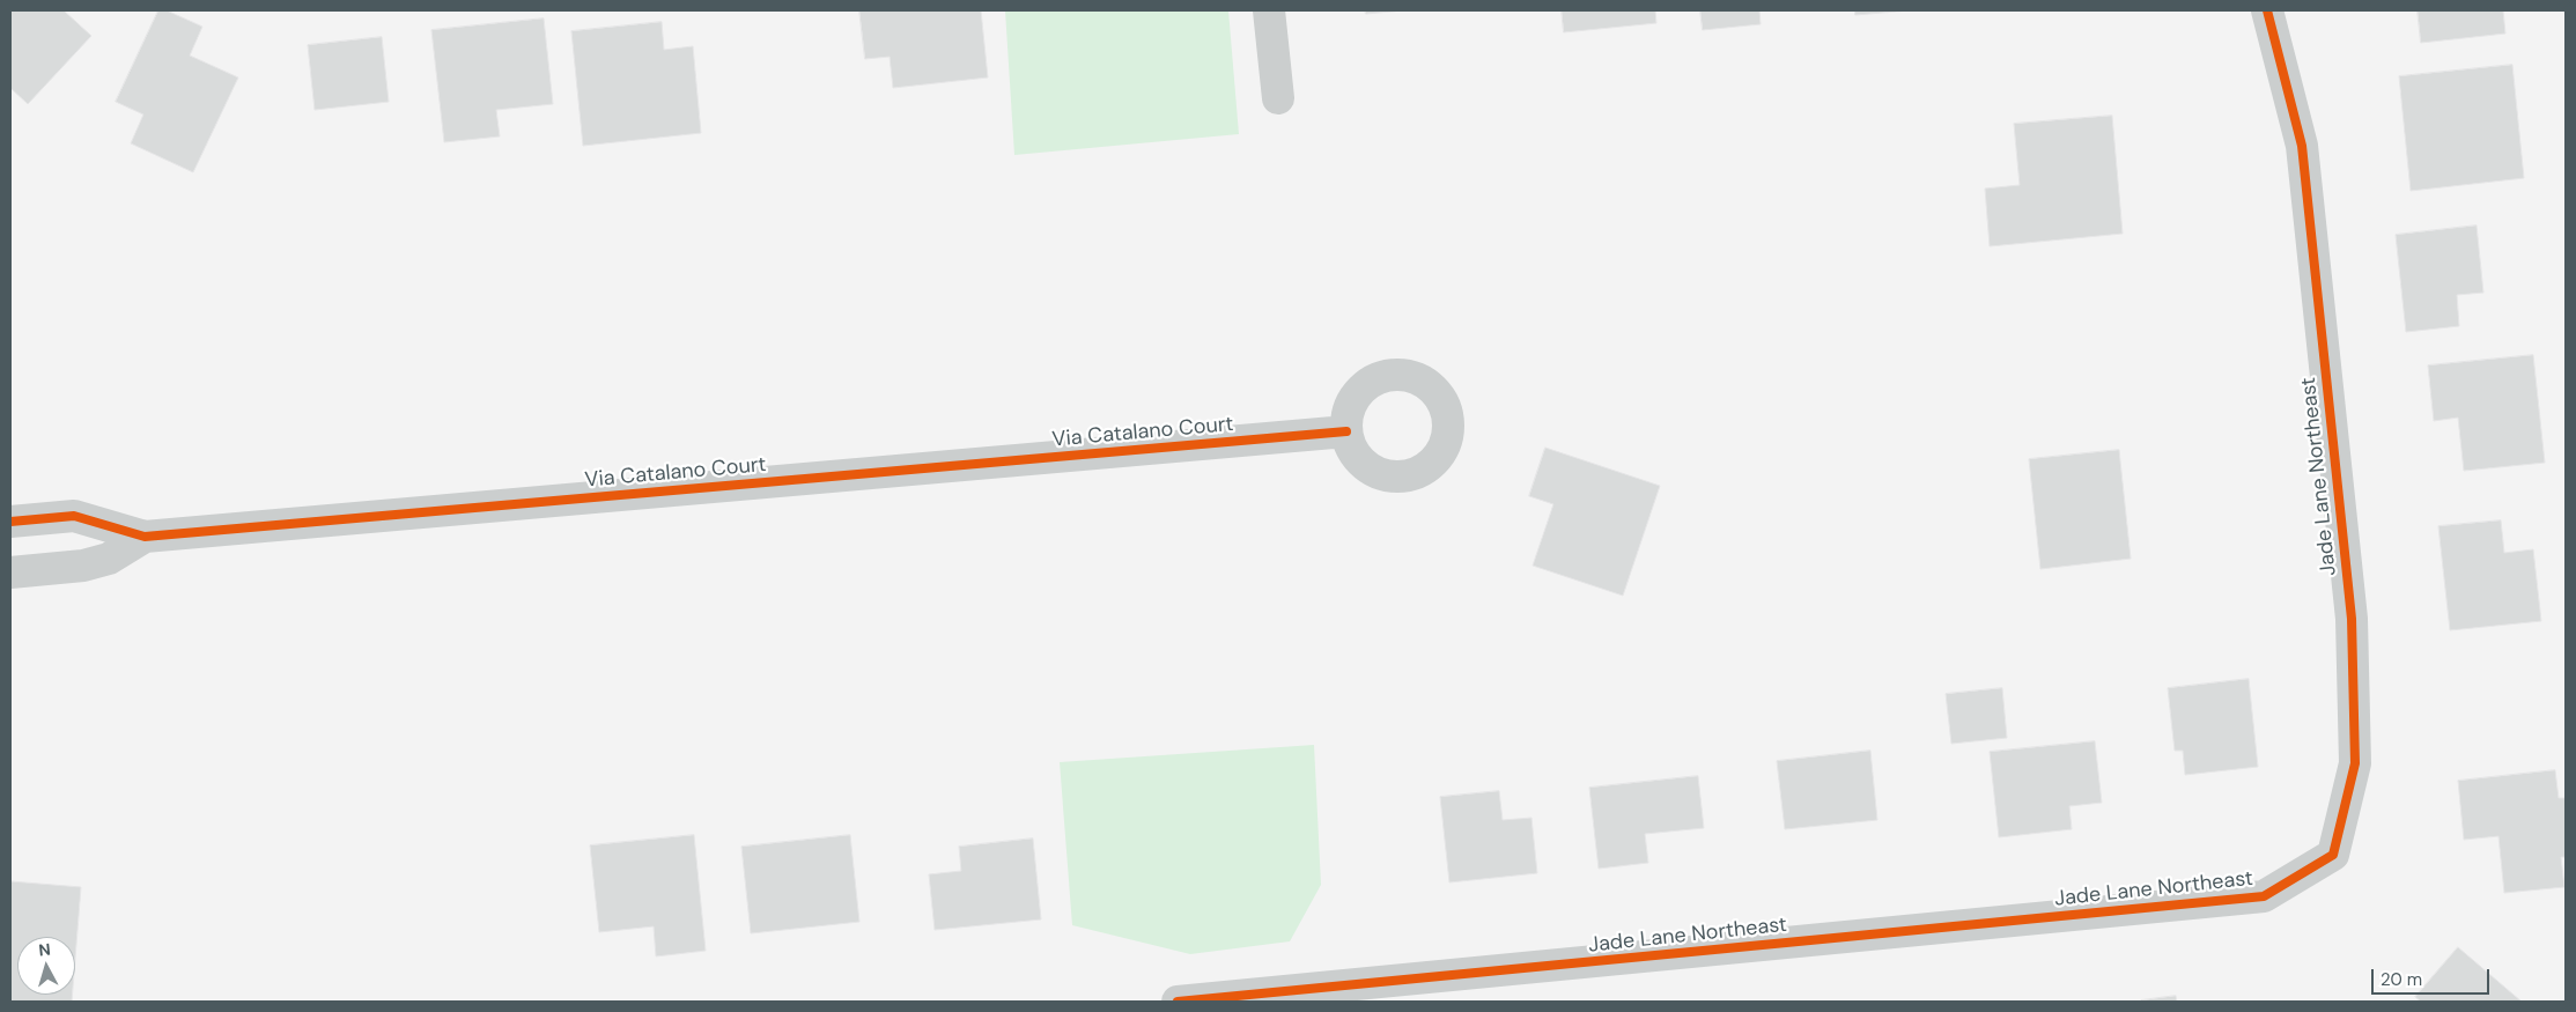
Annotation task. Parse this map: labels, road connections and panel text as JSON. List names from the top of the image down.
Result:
{
  "streets": {
    "street": ["Via Catalano Court", "Jade Lane Northeast"]
  },
  "scale_bar": "20 m",
  "north": "top"
}
